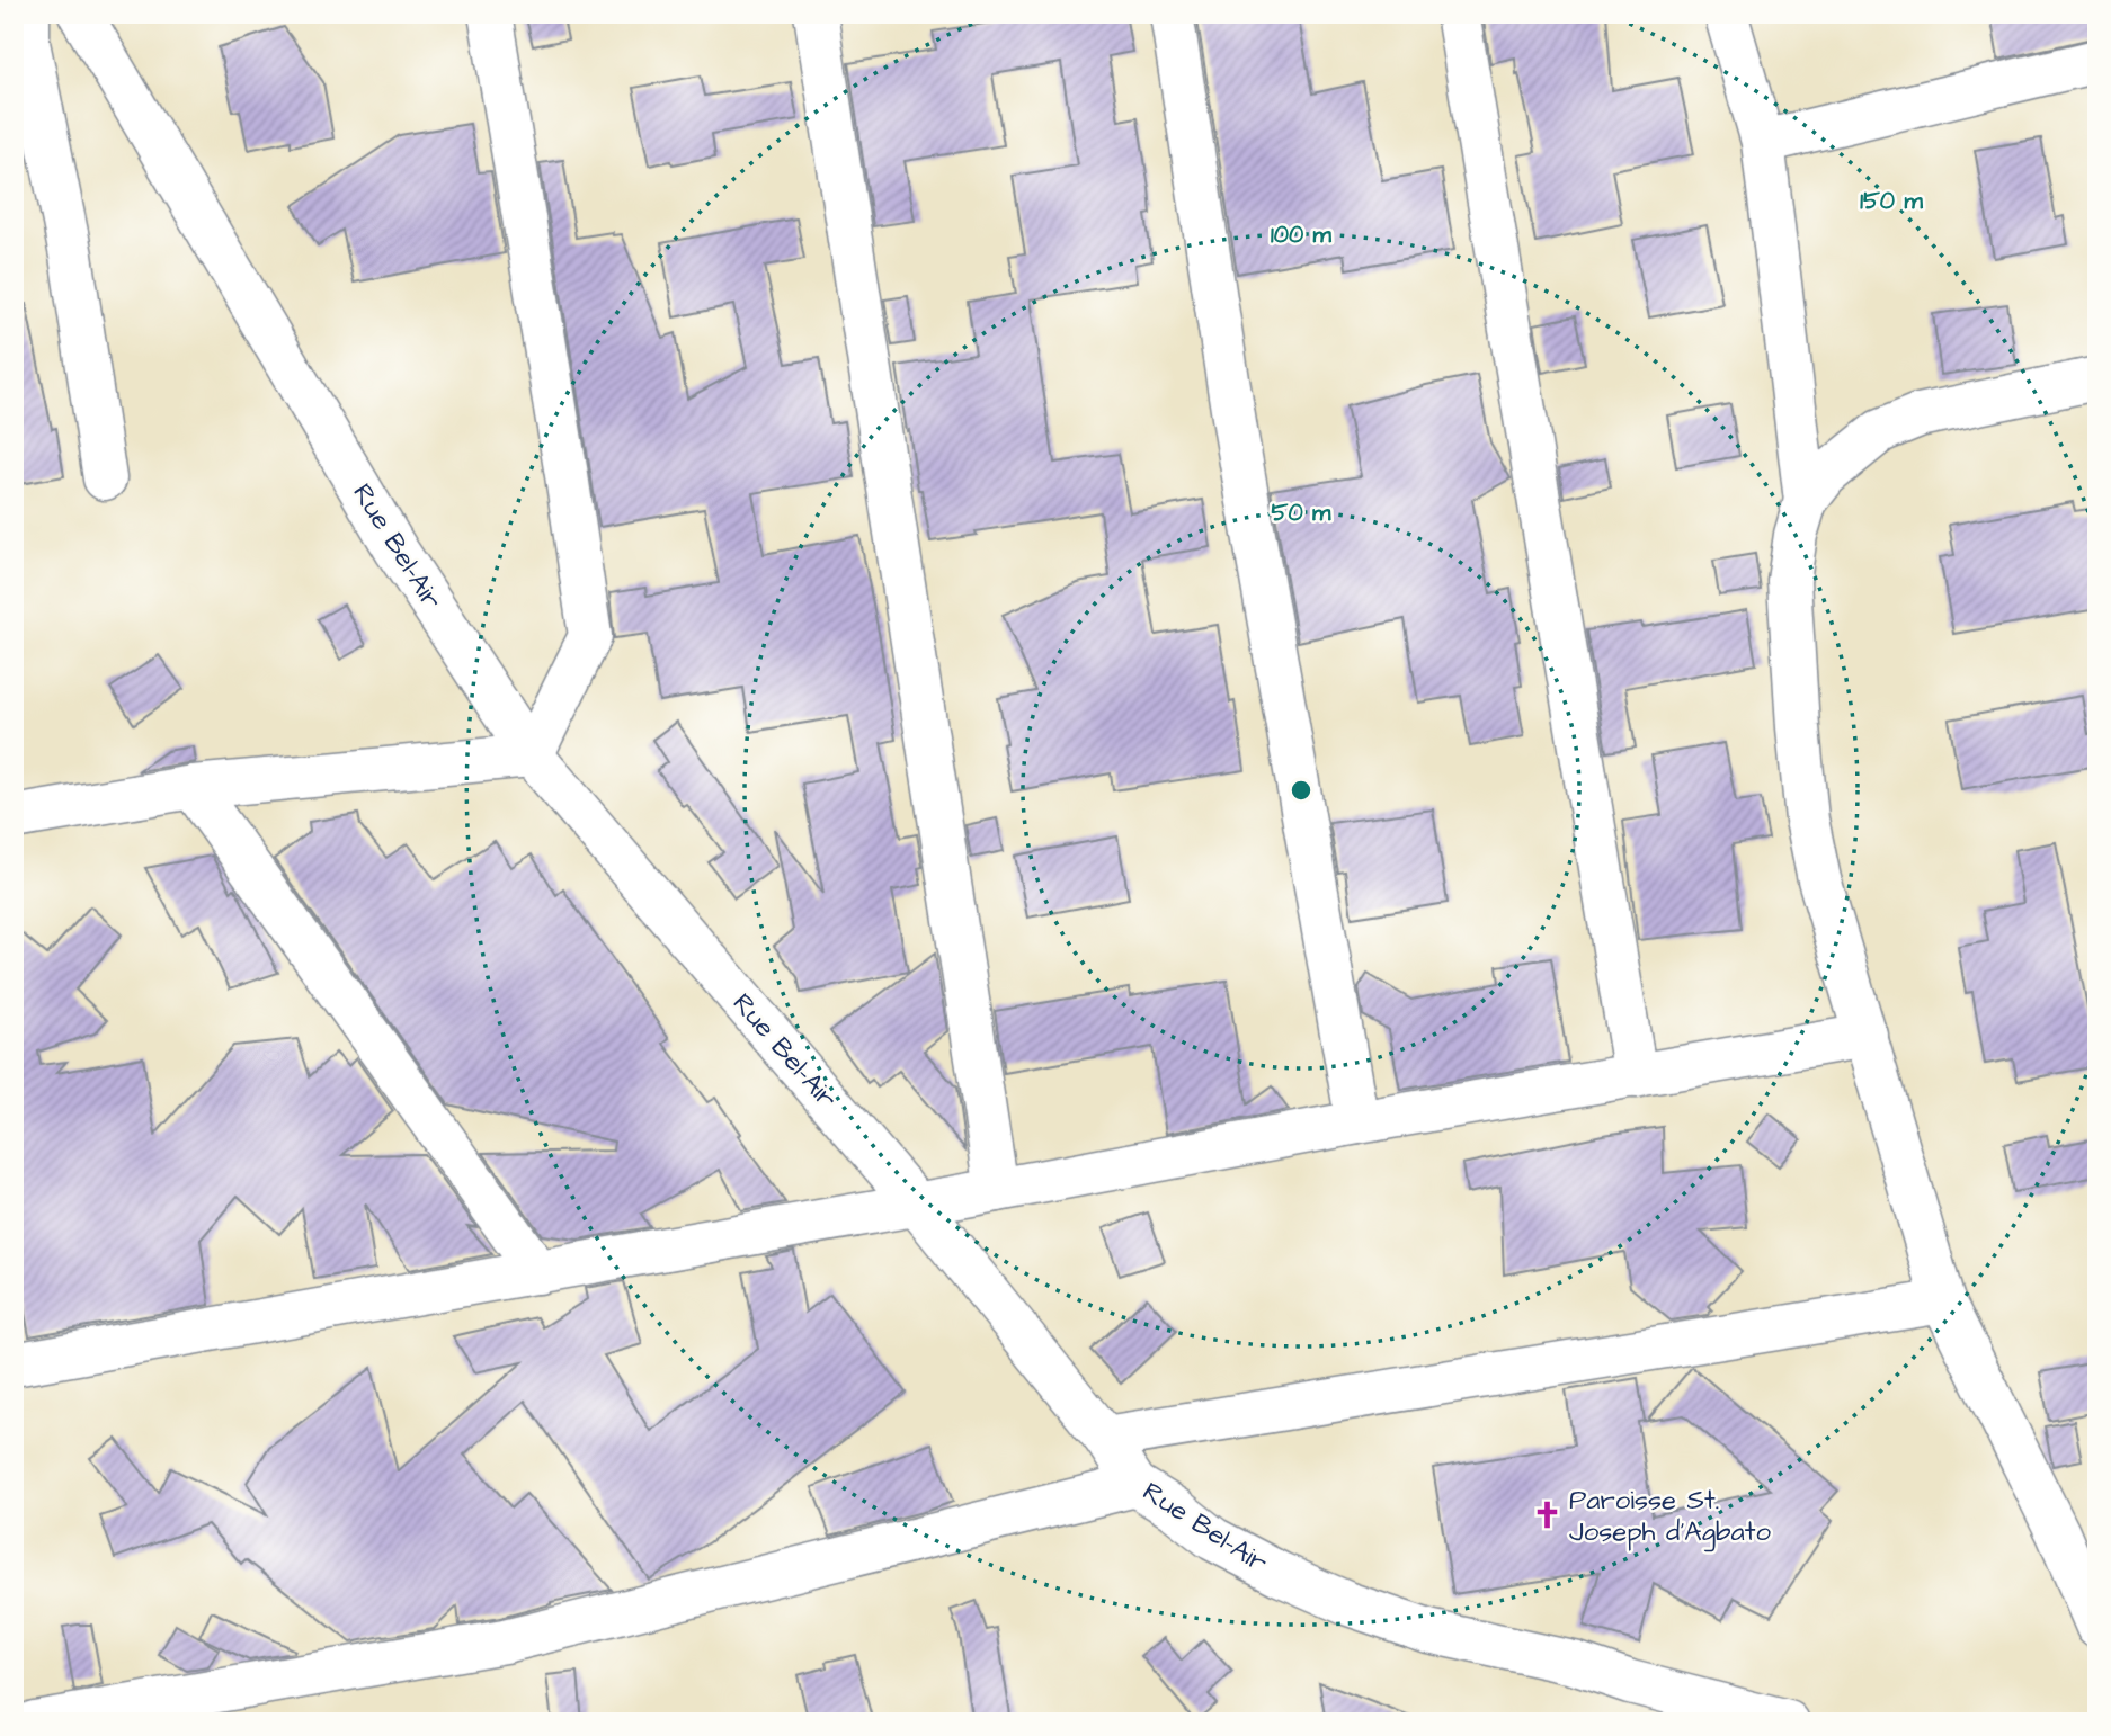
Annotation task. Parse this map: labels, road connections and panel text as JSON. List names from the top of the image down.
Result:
{
  "streets": {
    "street": ["Rue Bel-Air"]
  },
  "places": {
    "church": ["Paroisse St. Joseph d'Agbato"]
  },
  "rings": ["150 m", "100 m", "50 m"]
}
